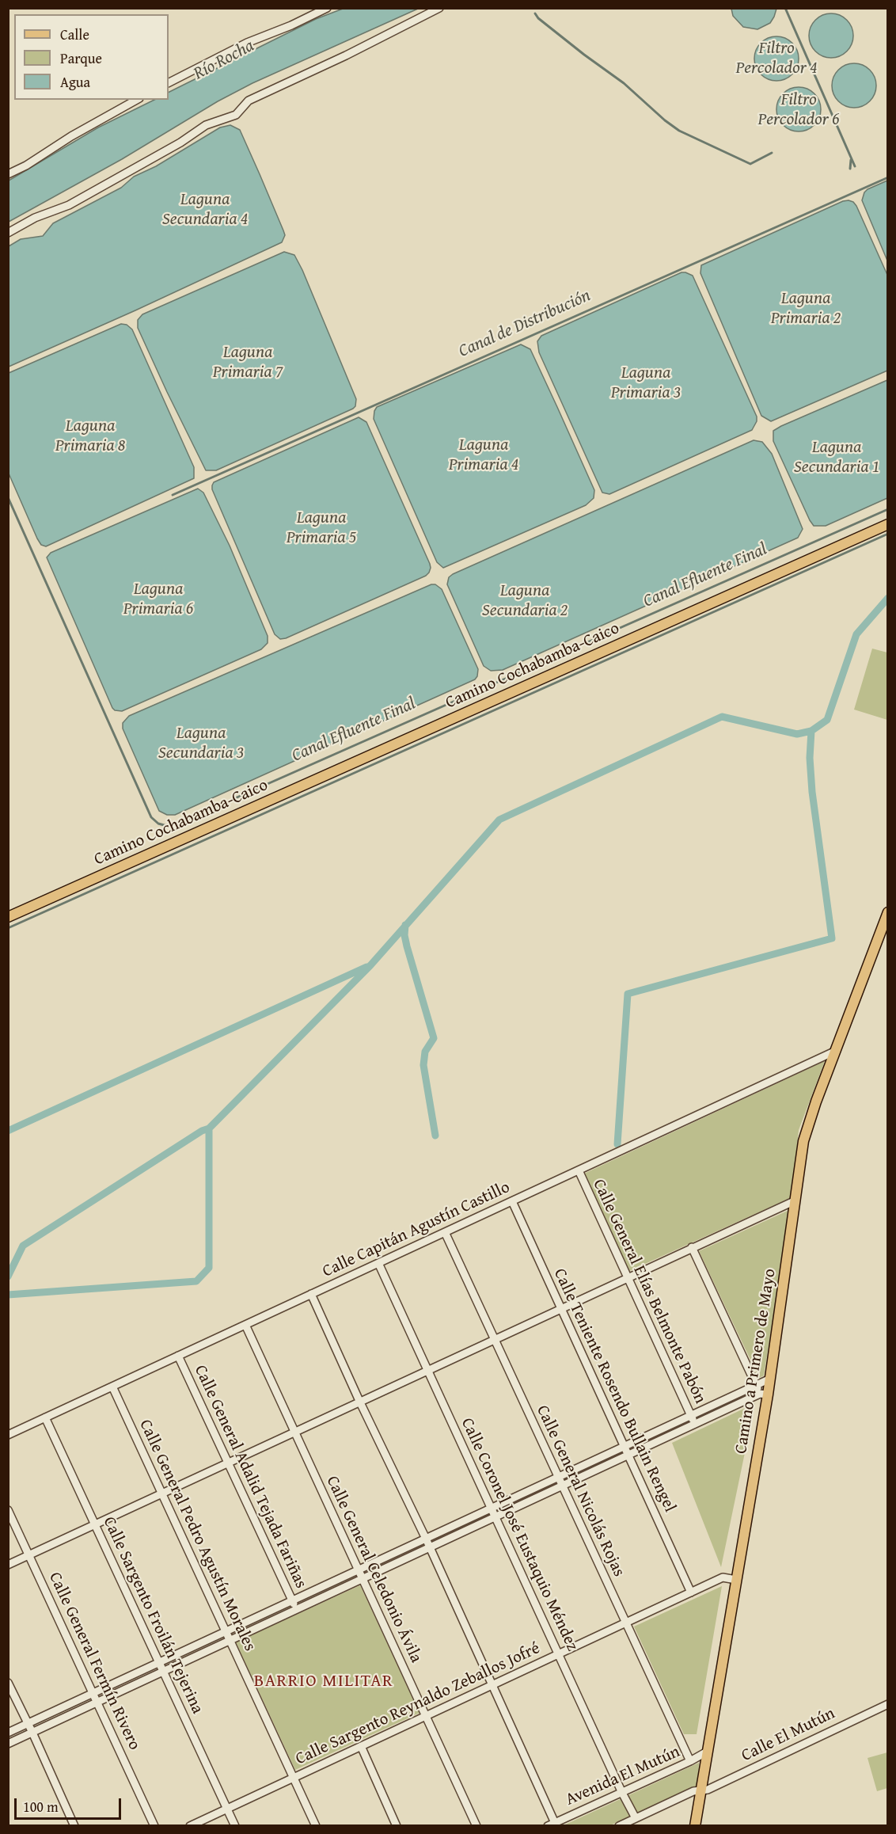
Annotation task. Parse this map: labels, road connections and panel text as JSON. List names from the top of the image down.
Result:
{
  "streets": {
    "main road": ["Camino Cochabamba-Caico", "Camino a Primero de Mayo"],
    "street": [
      "Calle Capitán Agustín Castillo",
      "Calle General Elías Belmonte Pabón",
      "Calle Teniente Rosendo Bullain Rengel",
      "Calle General Adalid Tejada Fariñas",
      "Calle General Nicolás Rojas",
      "Calle Coronel José Eustaquio Méndez",
      "Calle General Pedro Agustín Morales",
      "Calle General Celedonio Ávila",
      "Calle Sargento Froilán Tejerina",
      "Calle General Fermín Rivero",
      "Calle Sargento Reynaldo Zeballos Jofré",
      "Calle El Mutún",
      "Avenida El Mutún"
    ]
  },
  "crossings": [
    ["Calle Capitán Agustín Castillo", "Calle General Elías Belmonte Pabón"],
    ["Calle Capitán Agustín Castillo", "Camino a Primero de Mayo"],
    ["Calle Capitán Agustín Castillo", "Calle Teniente Rosendo Bullain Rengel"],
    ["Calle Capitán Agustín Castillo", "Calle General Adalid Tejada Fariñas"],
    ["Calle Capitán Agustín Castillo", "Calle General Nicolás Rojas"],
    ["Calle Capitán Agustín Castillo", "Calle Coronel José Eustaquio Méndez"],
    ["Calle Capitán Agustín Castillo", "Calle General Pedro Agustín Morales"],
    ["Calle Capitán Agustín Castillo", "Calle General Celedonio Ávila"],
    ["Calle Capitán Agustín Castillo", "Calle Sargento Froilán Tejerina"],
    ["Camino a Primero de Mayo", "Calle Sargento Reynaldo Zeballos Jofré"],
    ["Camino a Primero de Mayo", "Calle El Mutún"],
    ["Camino a Primero de Mayo", "Avenida El Mutún"],
    ["Calle Teniente Rosendo Bullain Rengel", "Calle Sargento Reynaldo Zeballos Jofré"],
    ["Calle General Nicolás Rojas", "Calle Sargento Reynaldo Zeballos Jofré"],
    ["Calle General Nicolás Rojas", "Avenida El Mutún"],
    ["Calle Coronel José Eustaquio Méndez", "Calle Sargento Reynaldo Zeballos Jofré"],
    ["Calle Coronel José Eustaquio Méndez", "Avenida El Mutún"],
    ["Calle General Pedro Agustín Morales", "Calle Sargento Reynaldo Zeballos Jofré"],
    ["Calle General Celedonio Ávila", "Calle Sargento Reynaldo Zeballos Jofré"],
    ["Calle Sargento Froilán Tejerina", "Calle Sargento Reynaldo Zeballos Jofré"]
  ],
  "districts": ["BARRIO MILITAR"],
  "water": [
    "Filtro Percolador 4",
    "Río Rocha",
    "Filtro Percolador 6",
    "Laguna Secundaria 4",
    "Laguna Primaria 2",
    "Canal de Distribución",
    "Laguna Primaria 7",
    "Laguna Primaria 3",
    "Laguna Primaria 8",
    "Laguna Primaria 4",
    "Laguna Secundaria 1",
    "Laguna Primaria 5",
    "Canal Efluente Final",
    "Laguna Primaria 6",
    "Laguna Secundaria 2",
    "Laguna Secundaria 3"
  ],
  "legend": ["Calle", "Parque", "Agua"],
  "scale_bar": "100 m"
}
